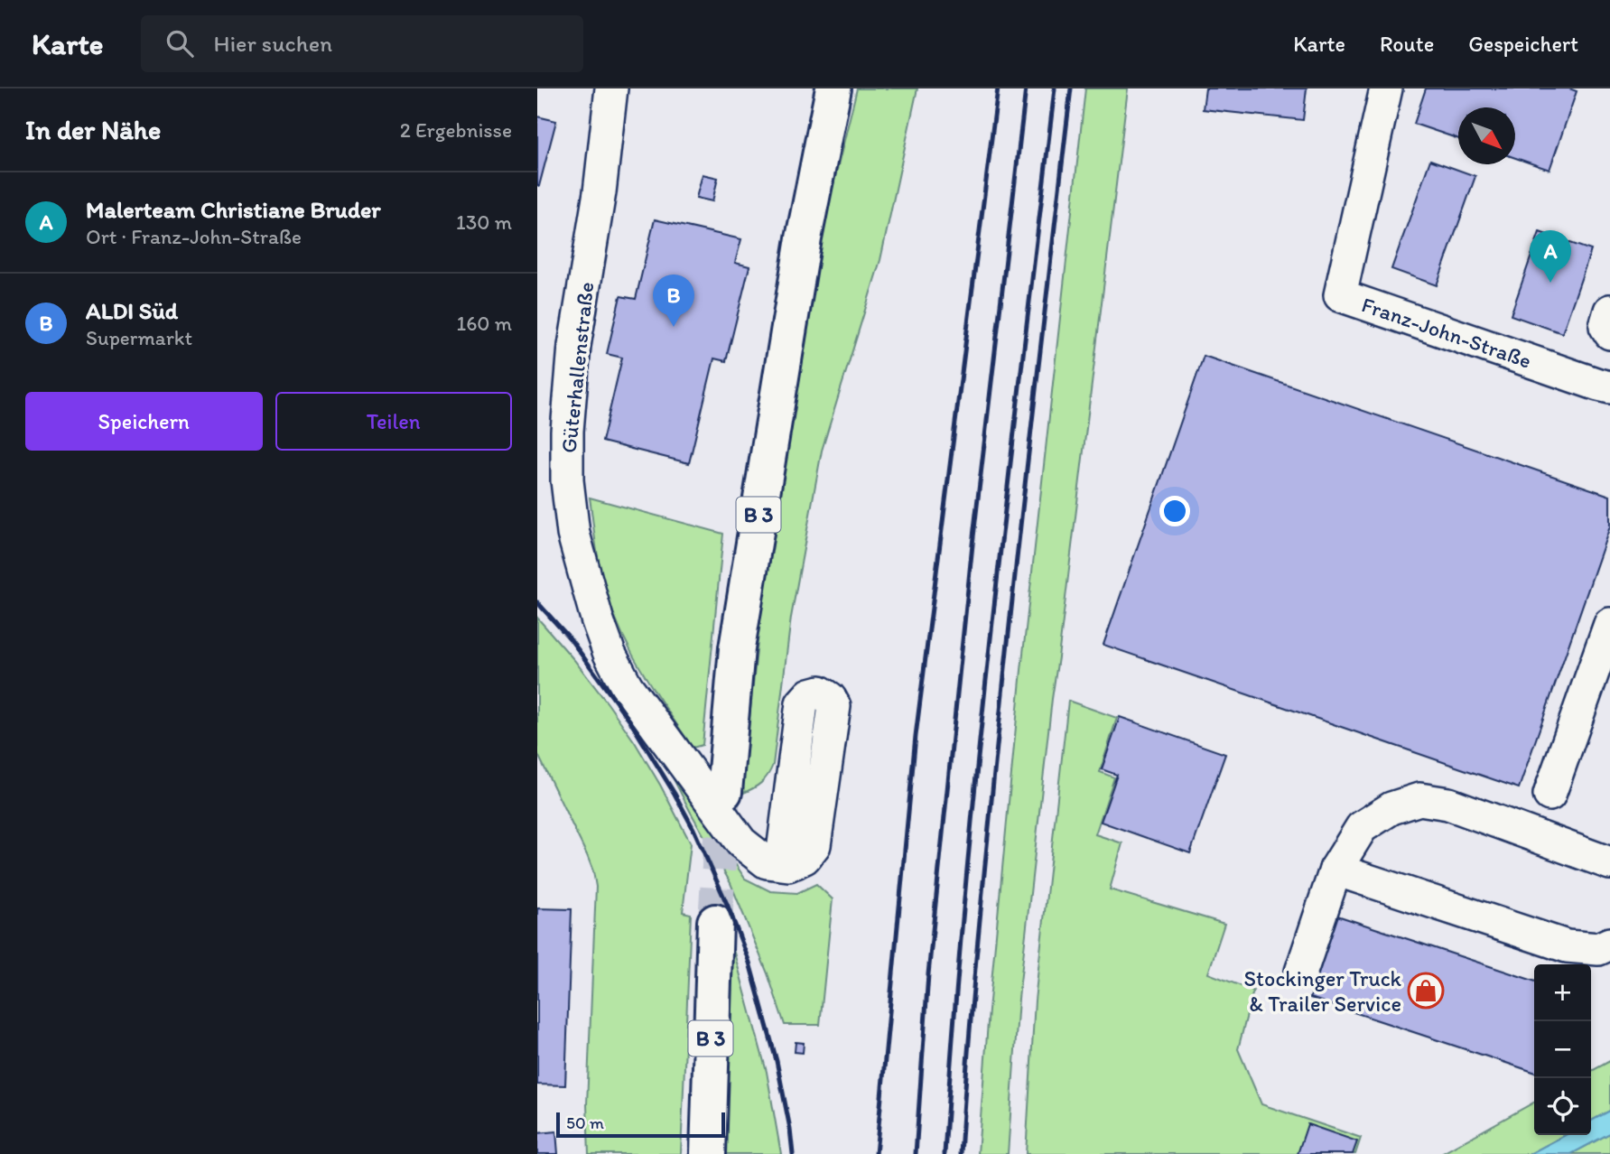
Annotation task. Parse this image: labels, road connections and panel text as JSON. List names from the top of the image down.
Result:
{
  "streets": {
    "main road": ["B 3"],
    "street": ["Franz-John-Straße", "Güterhallenstraße"]
  },
  "places": {
    "shop": ["Stockinger Truck & Trailer Service"]
  },
  "scale_bar": "50 m",
  "north": "bottom right",
  "page": {
    "header": "Karte",
    "search": "Hier suchen",
    "nav": ["Karte", "Route", "Gespeichert"],
    "heading": ["In der Nähe", "2 Ergebnisse"],
    "list": [
      {
        "mark": "A",
        "name": "Malerteam Christiane Bruder",
        "note": "Ort · Franz-John-Straße",
        "value": "130 m"
      },
      {
        "mark": "B",
        "name": "ALDI Süd",
        "note": "Supermarkt",
        "value": "160 m"
      }
    ],
    "pins": ["A", "B"],
    "buttons": ["Speichern", "Teilen"],
    "map_buttons": ["+", "−"],
    "scale": "50 m"
  }
}
